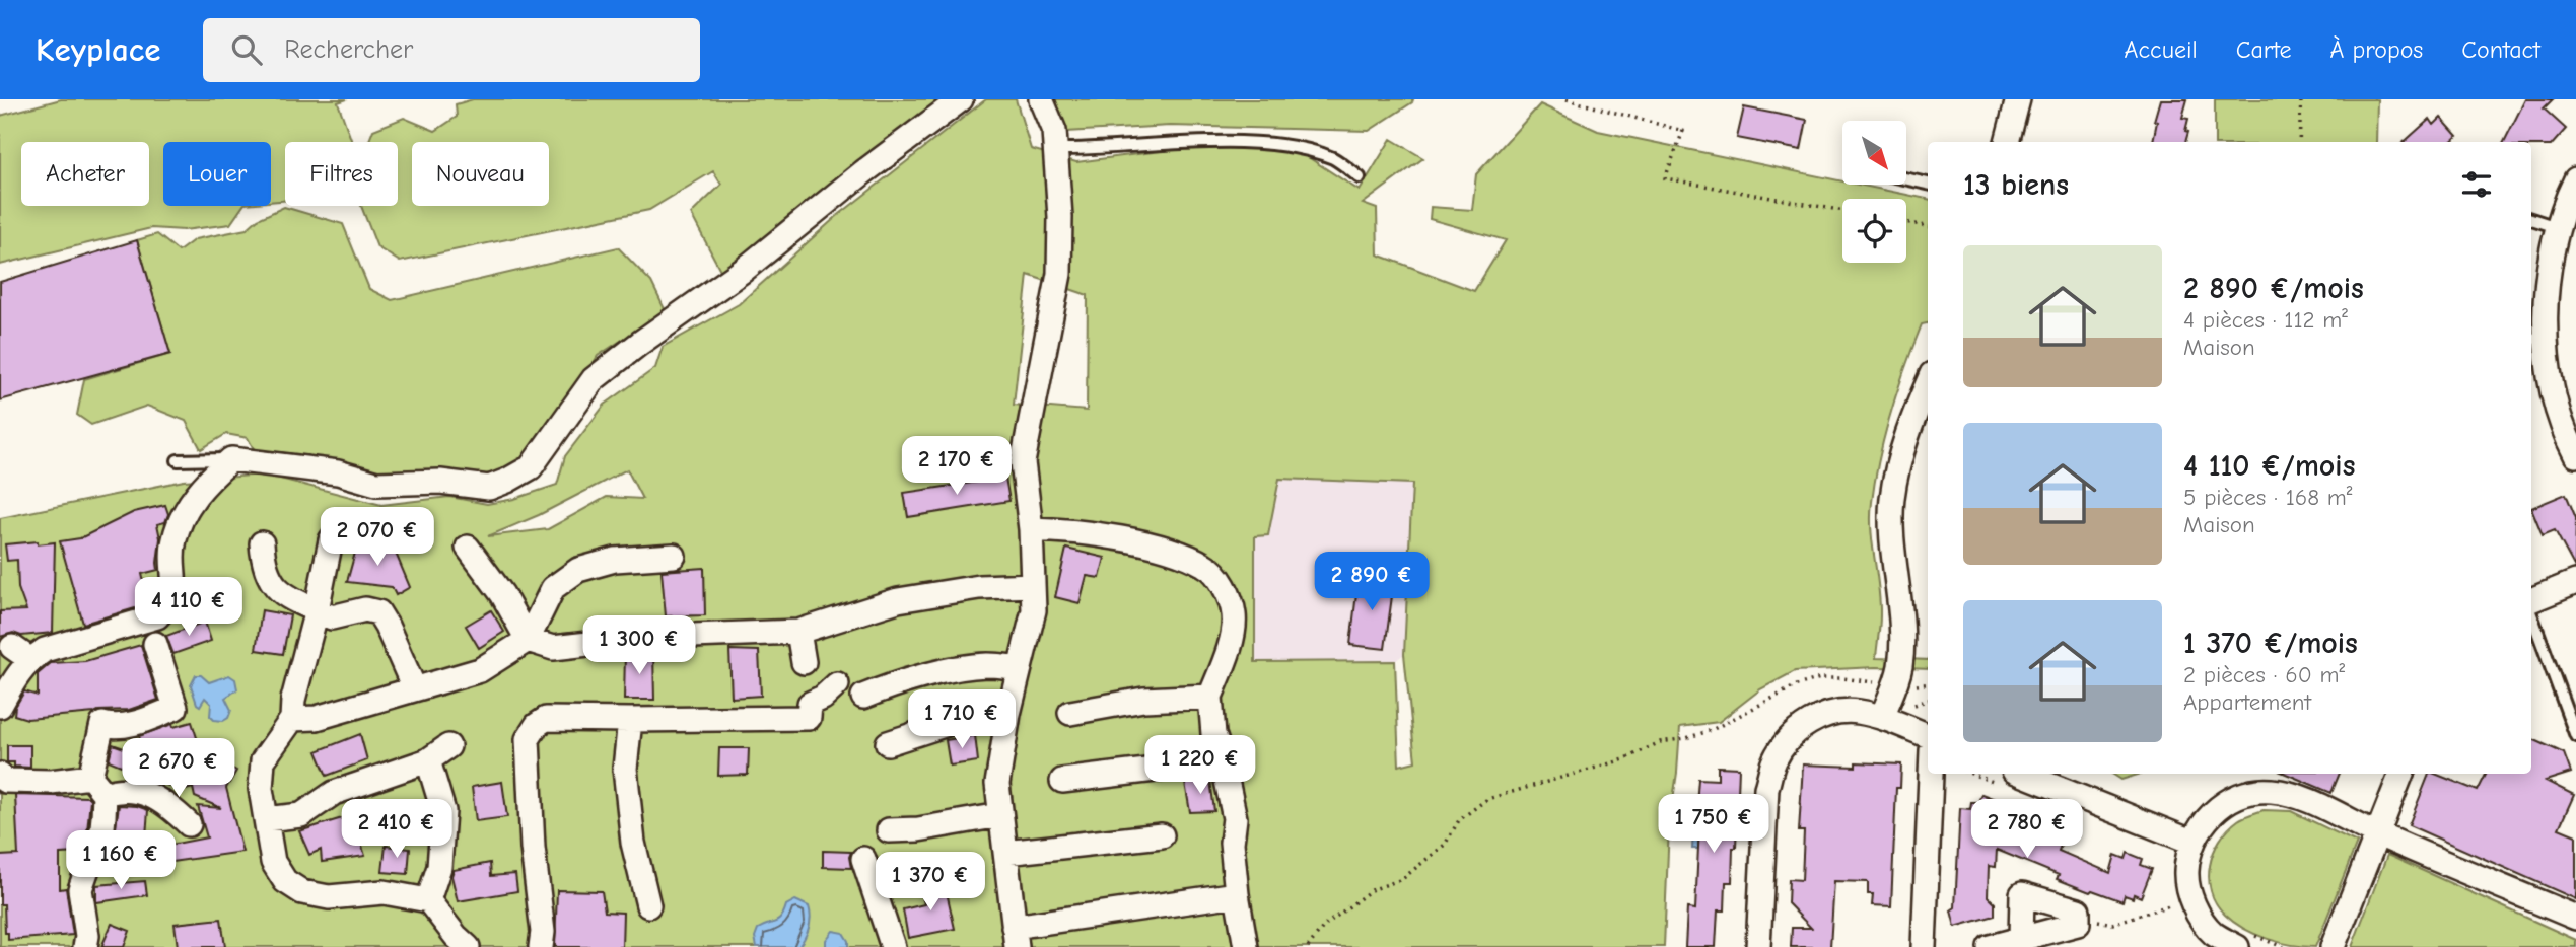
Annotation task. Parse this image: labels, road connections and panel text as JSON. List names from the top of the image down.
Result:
{
  "north": "bottom right",
  "page": {
    "header": "Keyplace",
    "search": "Rechercher",
    "nav": [
      "Accueil",
      "Carte",
      "À propos",
      "Contact"
    ],
    "chip": [
      "Acheter",
      "Louer",
      "Filtres",
      "Nouveau"
    ],
    "heading": "13 biens",
    "list": [
      {
        "name": "2 890 €/mois",
        "note": "4 pièces · 112 m² · Maison"
      },
      {
        "name": "4 110 €/mois",
        "note": "5 pièces · 168 m² · Maison"
      },
      {
        "name": "1 370 €/mois",
        "note": "2 pièces · 60 m² · Appartement"
      }
    ],
    "price": [
      "2 170 €",
      "2 070 €",
      "2 890 €",
      "4 110 €",
      "1 300 €",
      "1 710 €",
      "1 220 €",
      "2 670 €",
      "1 750 €",
      "2 410 €",
      "2 780 €",
      "1 160 €",
      "1 370 €"
    ]
  }
}
